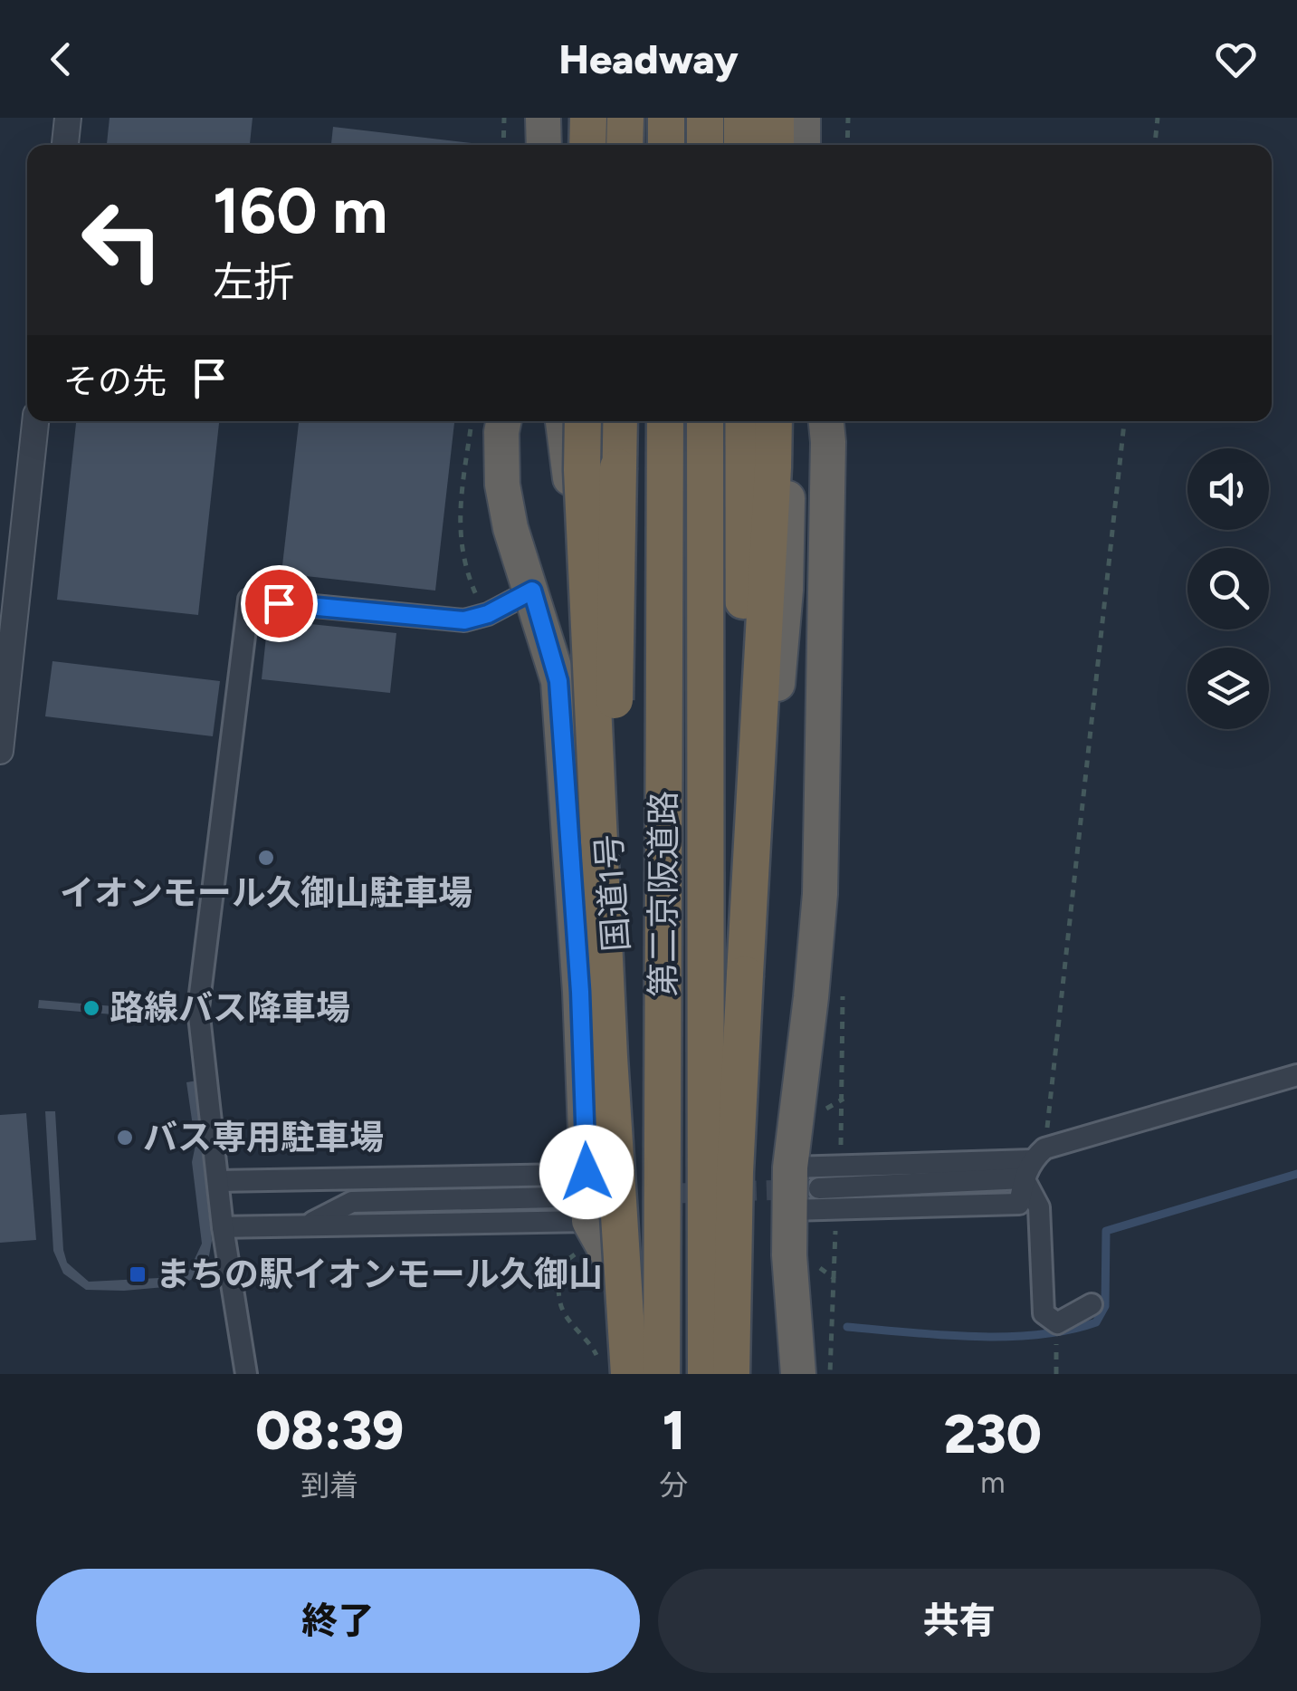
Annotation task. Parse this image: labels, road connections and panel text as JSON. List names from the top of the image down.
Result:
{
  "streets": {
    "highway": ["国道1号", "第二京阪道路"]
  },
  "places": {
    "other": ["イオンモール久御山駐車場", "路線バス降車場", "バス専用駐車場"],
    "transit": ["まちの駅イオンモール久御山"]
  },
  "page": {
    "header": "Headway",
    "turn": ["160 m", "左折"],
    "then": "その先",
    "eta": [
      "08:39",
      "到着",
      "1",
      "分",
      "230",
      "m"
    ],
    "buttons": ["終了", "共有"]
  }
}
